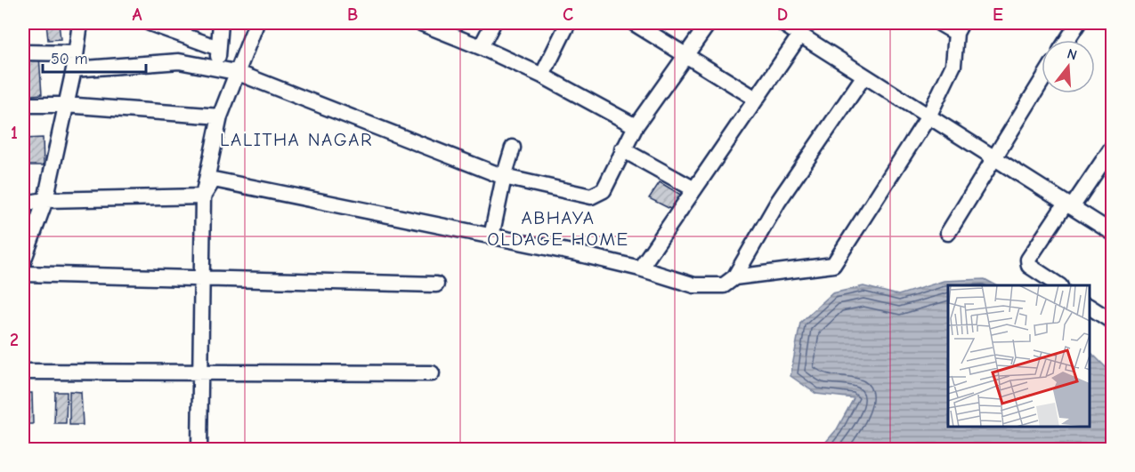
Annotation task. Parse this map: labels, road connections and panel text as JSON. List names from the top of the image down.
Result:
{
  "districts": ["LALITHA NAGAR", "ABHAYA OLDAGE HOME"],
  "scale_bar": "50 m",
  "north": "top",
  "grid": {
    "columns": [
      "A",
      "B",
      "C",
      "D",
      "E"
    ],
    "rows": ["1", "2"]
  }
}
